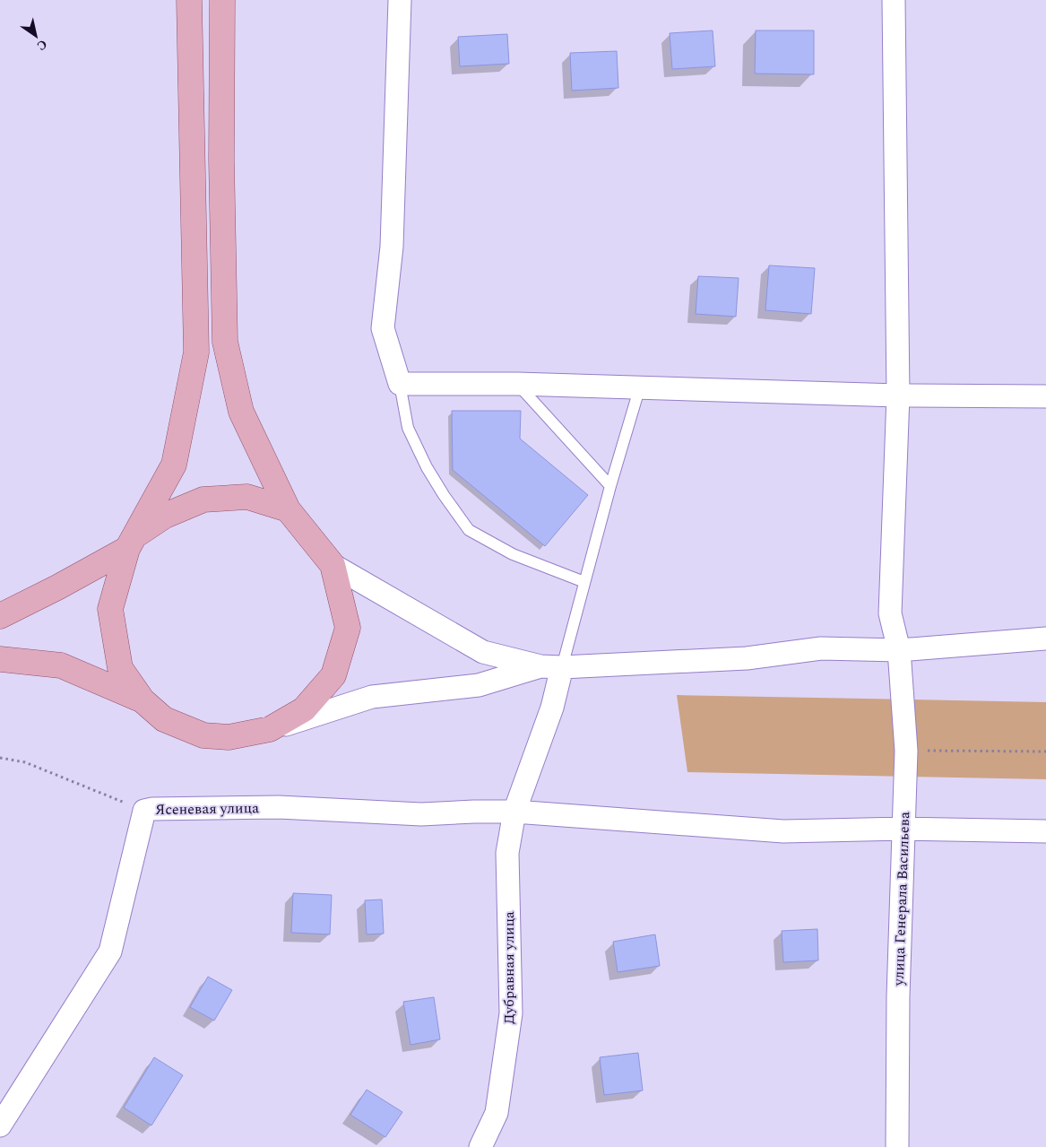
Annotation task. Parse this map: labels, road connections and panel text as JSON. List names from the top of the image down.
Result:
{
  "streets": {
    "street": ["Ясеневая улица", "улица Генерала Васильева", "Дубравная улица"]
  },
  "crossings": [
    ["Ясеневая улица", "улица Генерала Васильева"],
    ["Ясеневая улица", "Дубравная улица"]
  ],
  "north": "bottom right"
}
